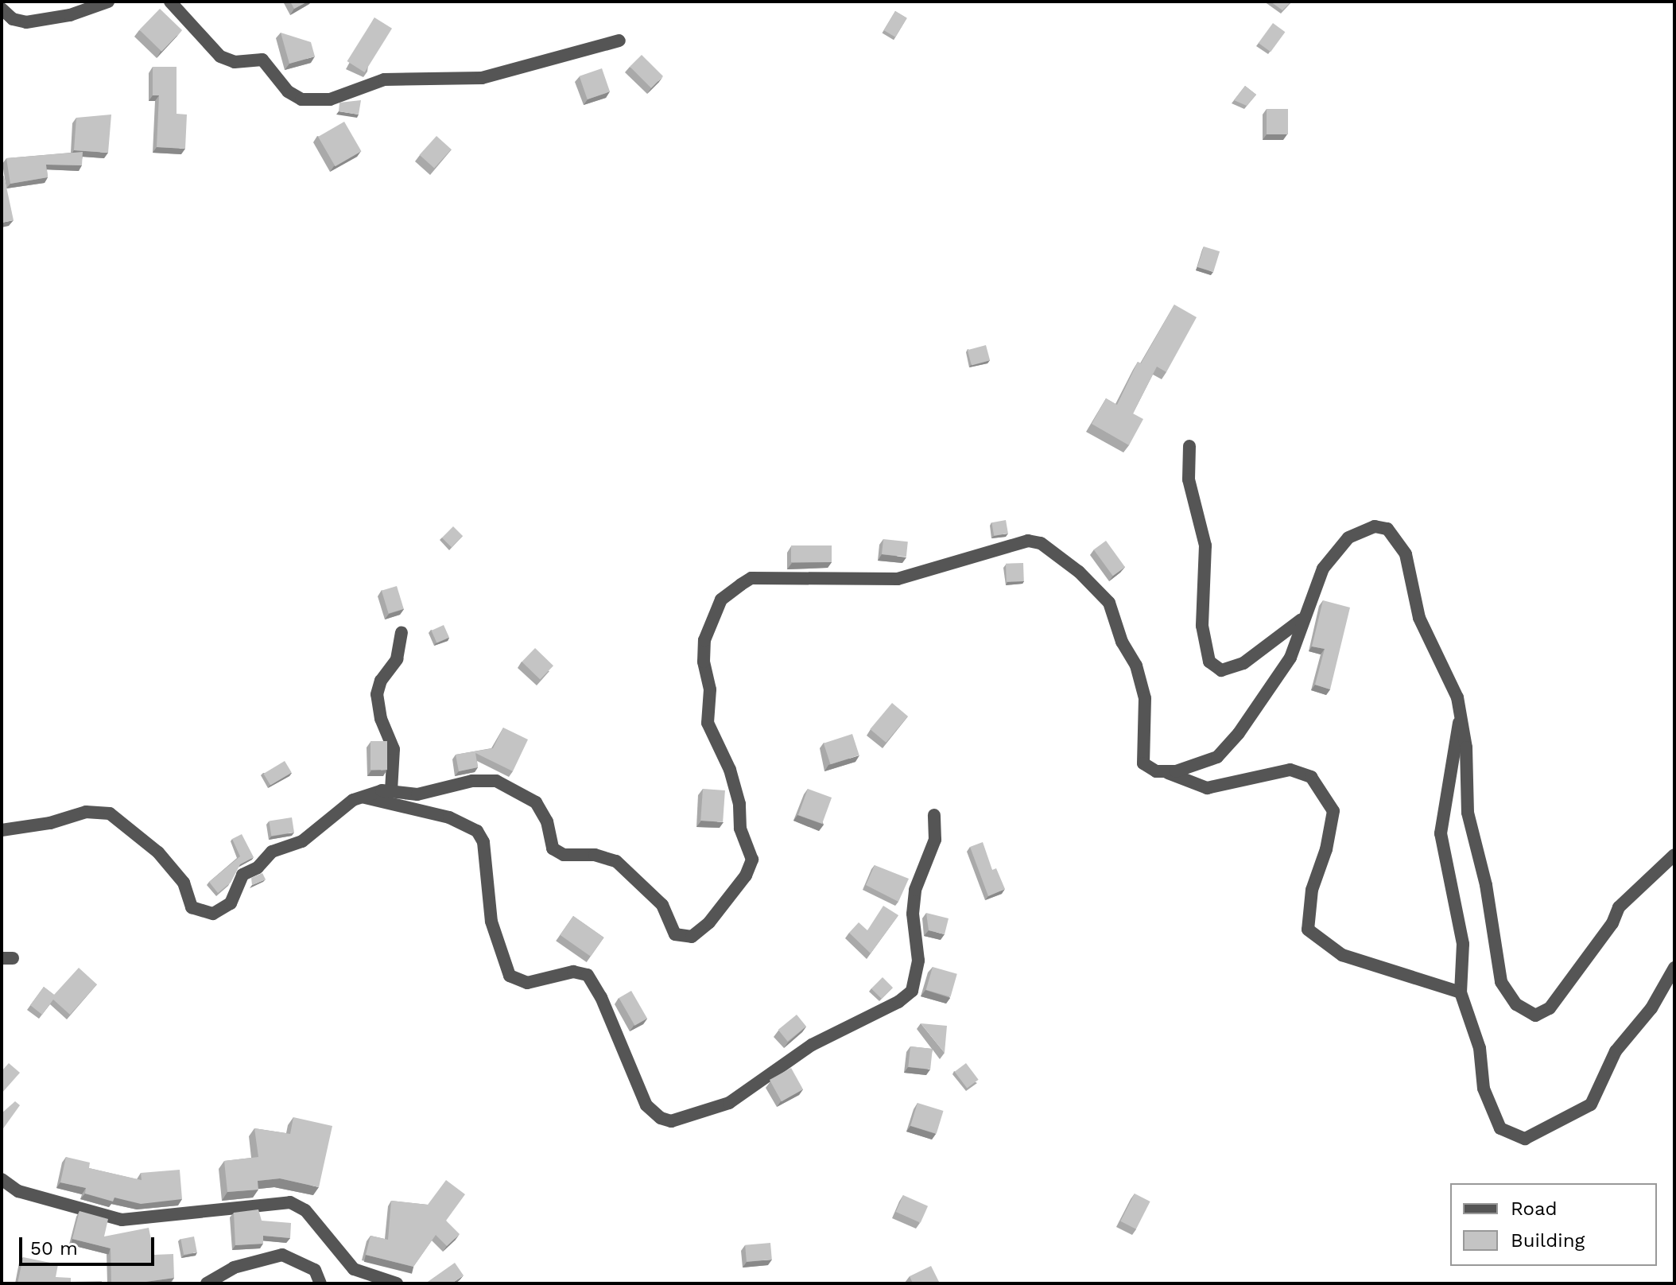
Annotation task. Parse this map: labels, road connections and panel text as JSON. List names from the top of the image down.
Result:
{
  "legend": ["Road", "Building"],
  "scale_bar": "50 m"
}
